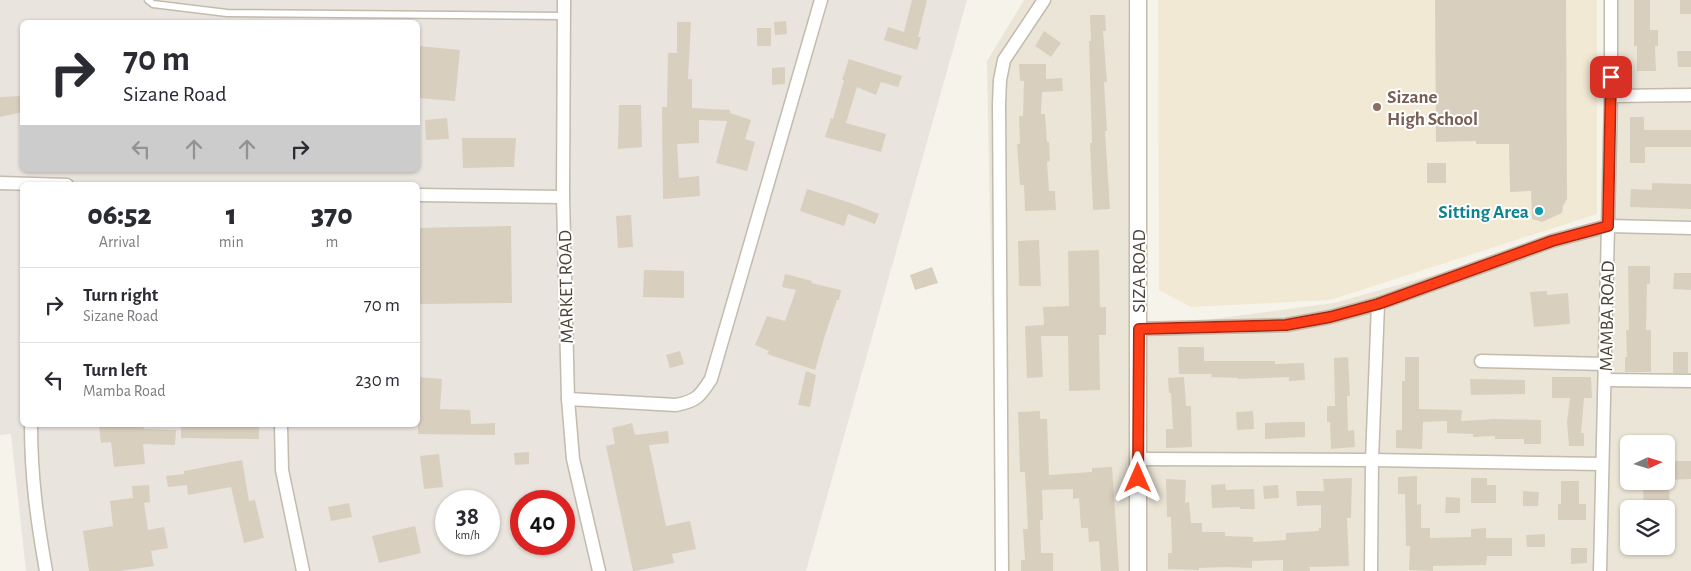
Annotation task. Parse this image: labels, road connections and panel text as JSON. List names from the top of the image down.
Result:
{
  "streets": {
    "street": ["SIZA ROAD", "MARKET ROAD", "MAMBA ROAD"]
  },
  "places": ["Sizane High School", "Sitting Area"],
  "north": "right",
  "page": {
    "turn": ["70 m", "Sizane Road"],
    "eta": [
      "06:52",
      "Arrival",
      "1",
      "min",
      "370",
      "m"
    ],
    "list": [
      {
        "name": "Turn right",
        "note": "Sizane Road",
        "value": "70 m"
      },
      {
        "name": "Turn left",
        "note": "Mamba Road",
        "value": "230 m"
      }
    ],
    "speed": "38 km/h",
    "limit": "40"
  }
}
